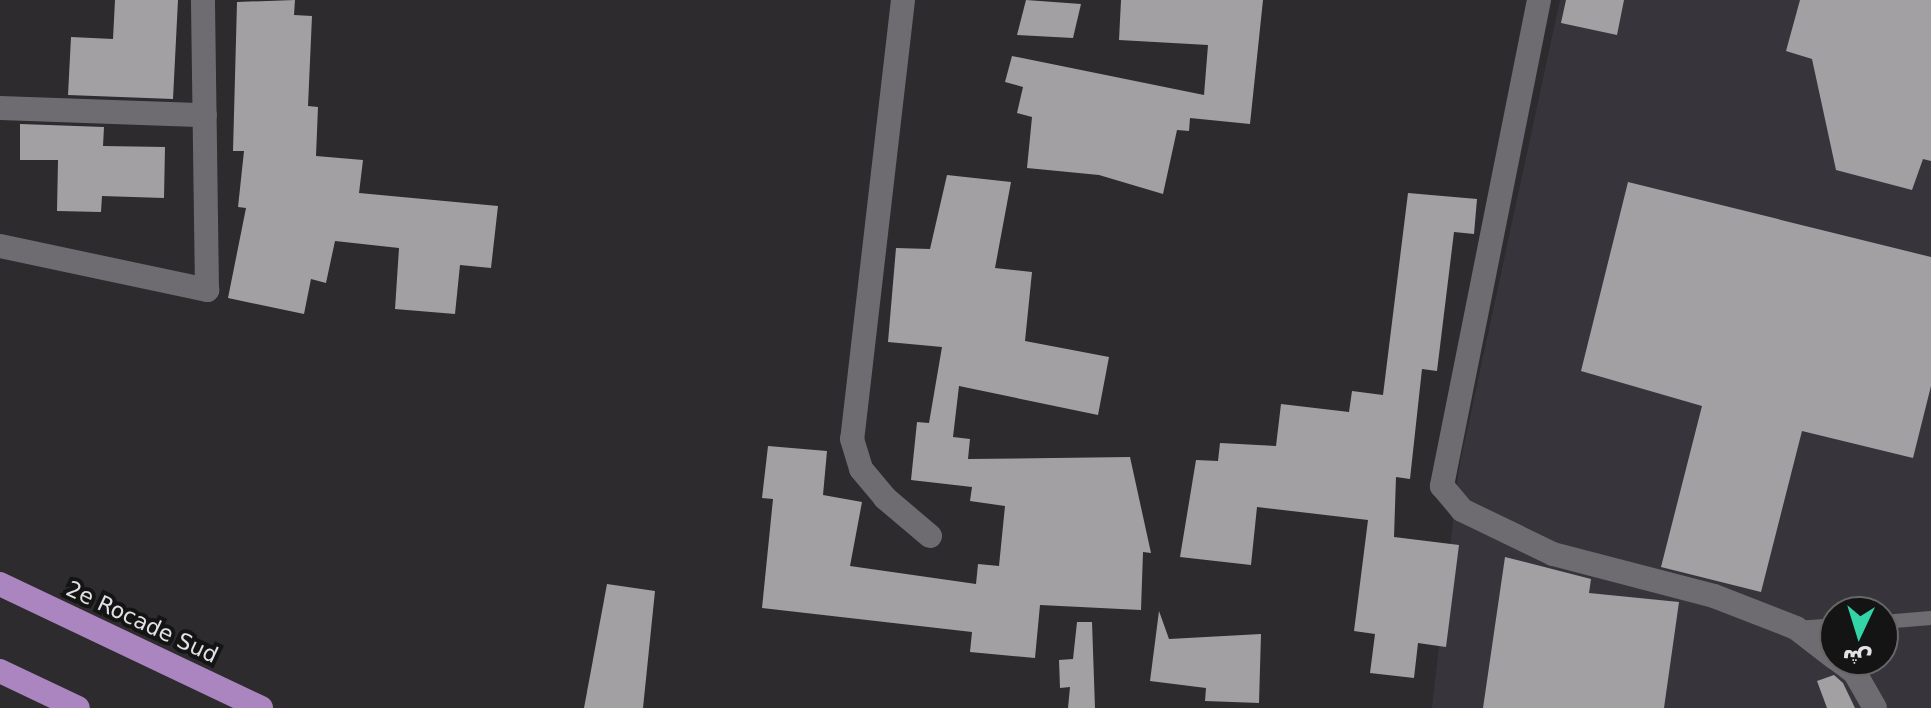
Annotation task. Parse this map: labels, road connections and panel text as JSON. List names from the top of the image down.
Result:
{
  "streets": {
    "highway": ["2e Rocade Sud"]
  },
  "north": "bottom"
}
